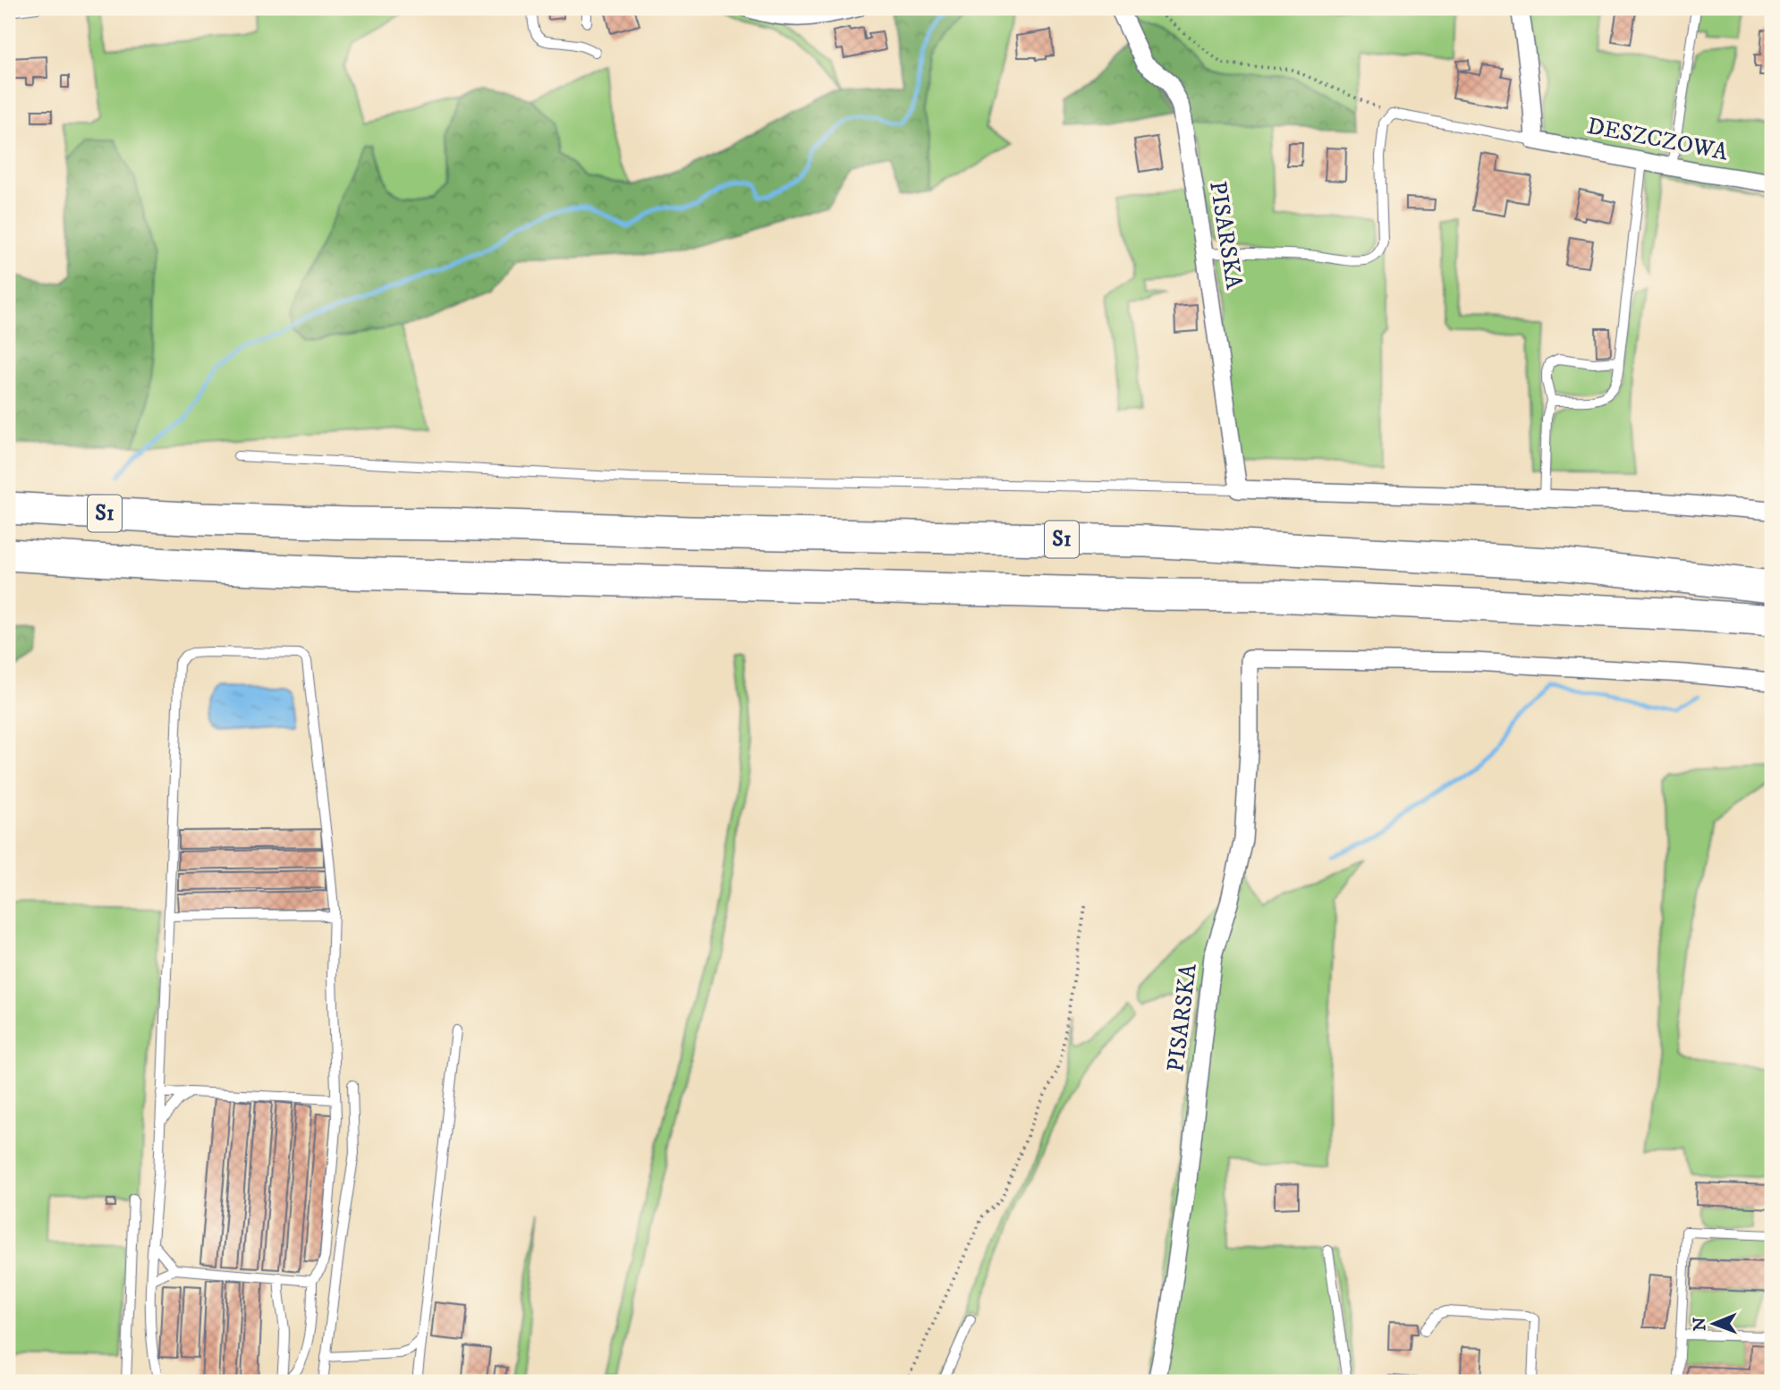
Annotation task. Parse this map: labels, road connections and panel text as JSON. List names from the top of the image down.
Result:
{
  "streets": {
    "highway": ["S1"],
    "street": ["DESZCZOWA", "PISARSKA"]
  },
  "north": "left"
}
